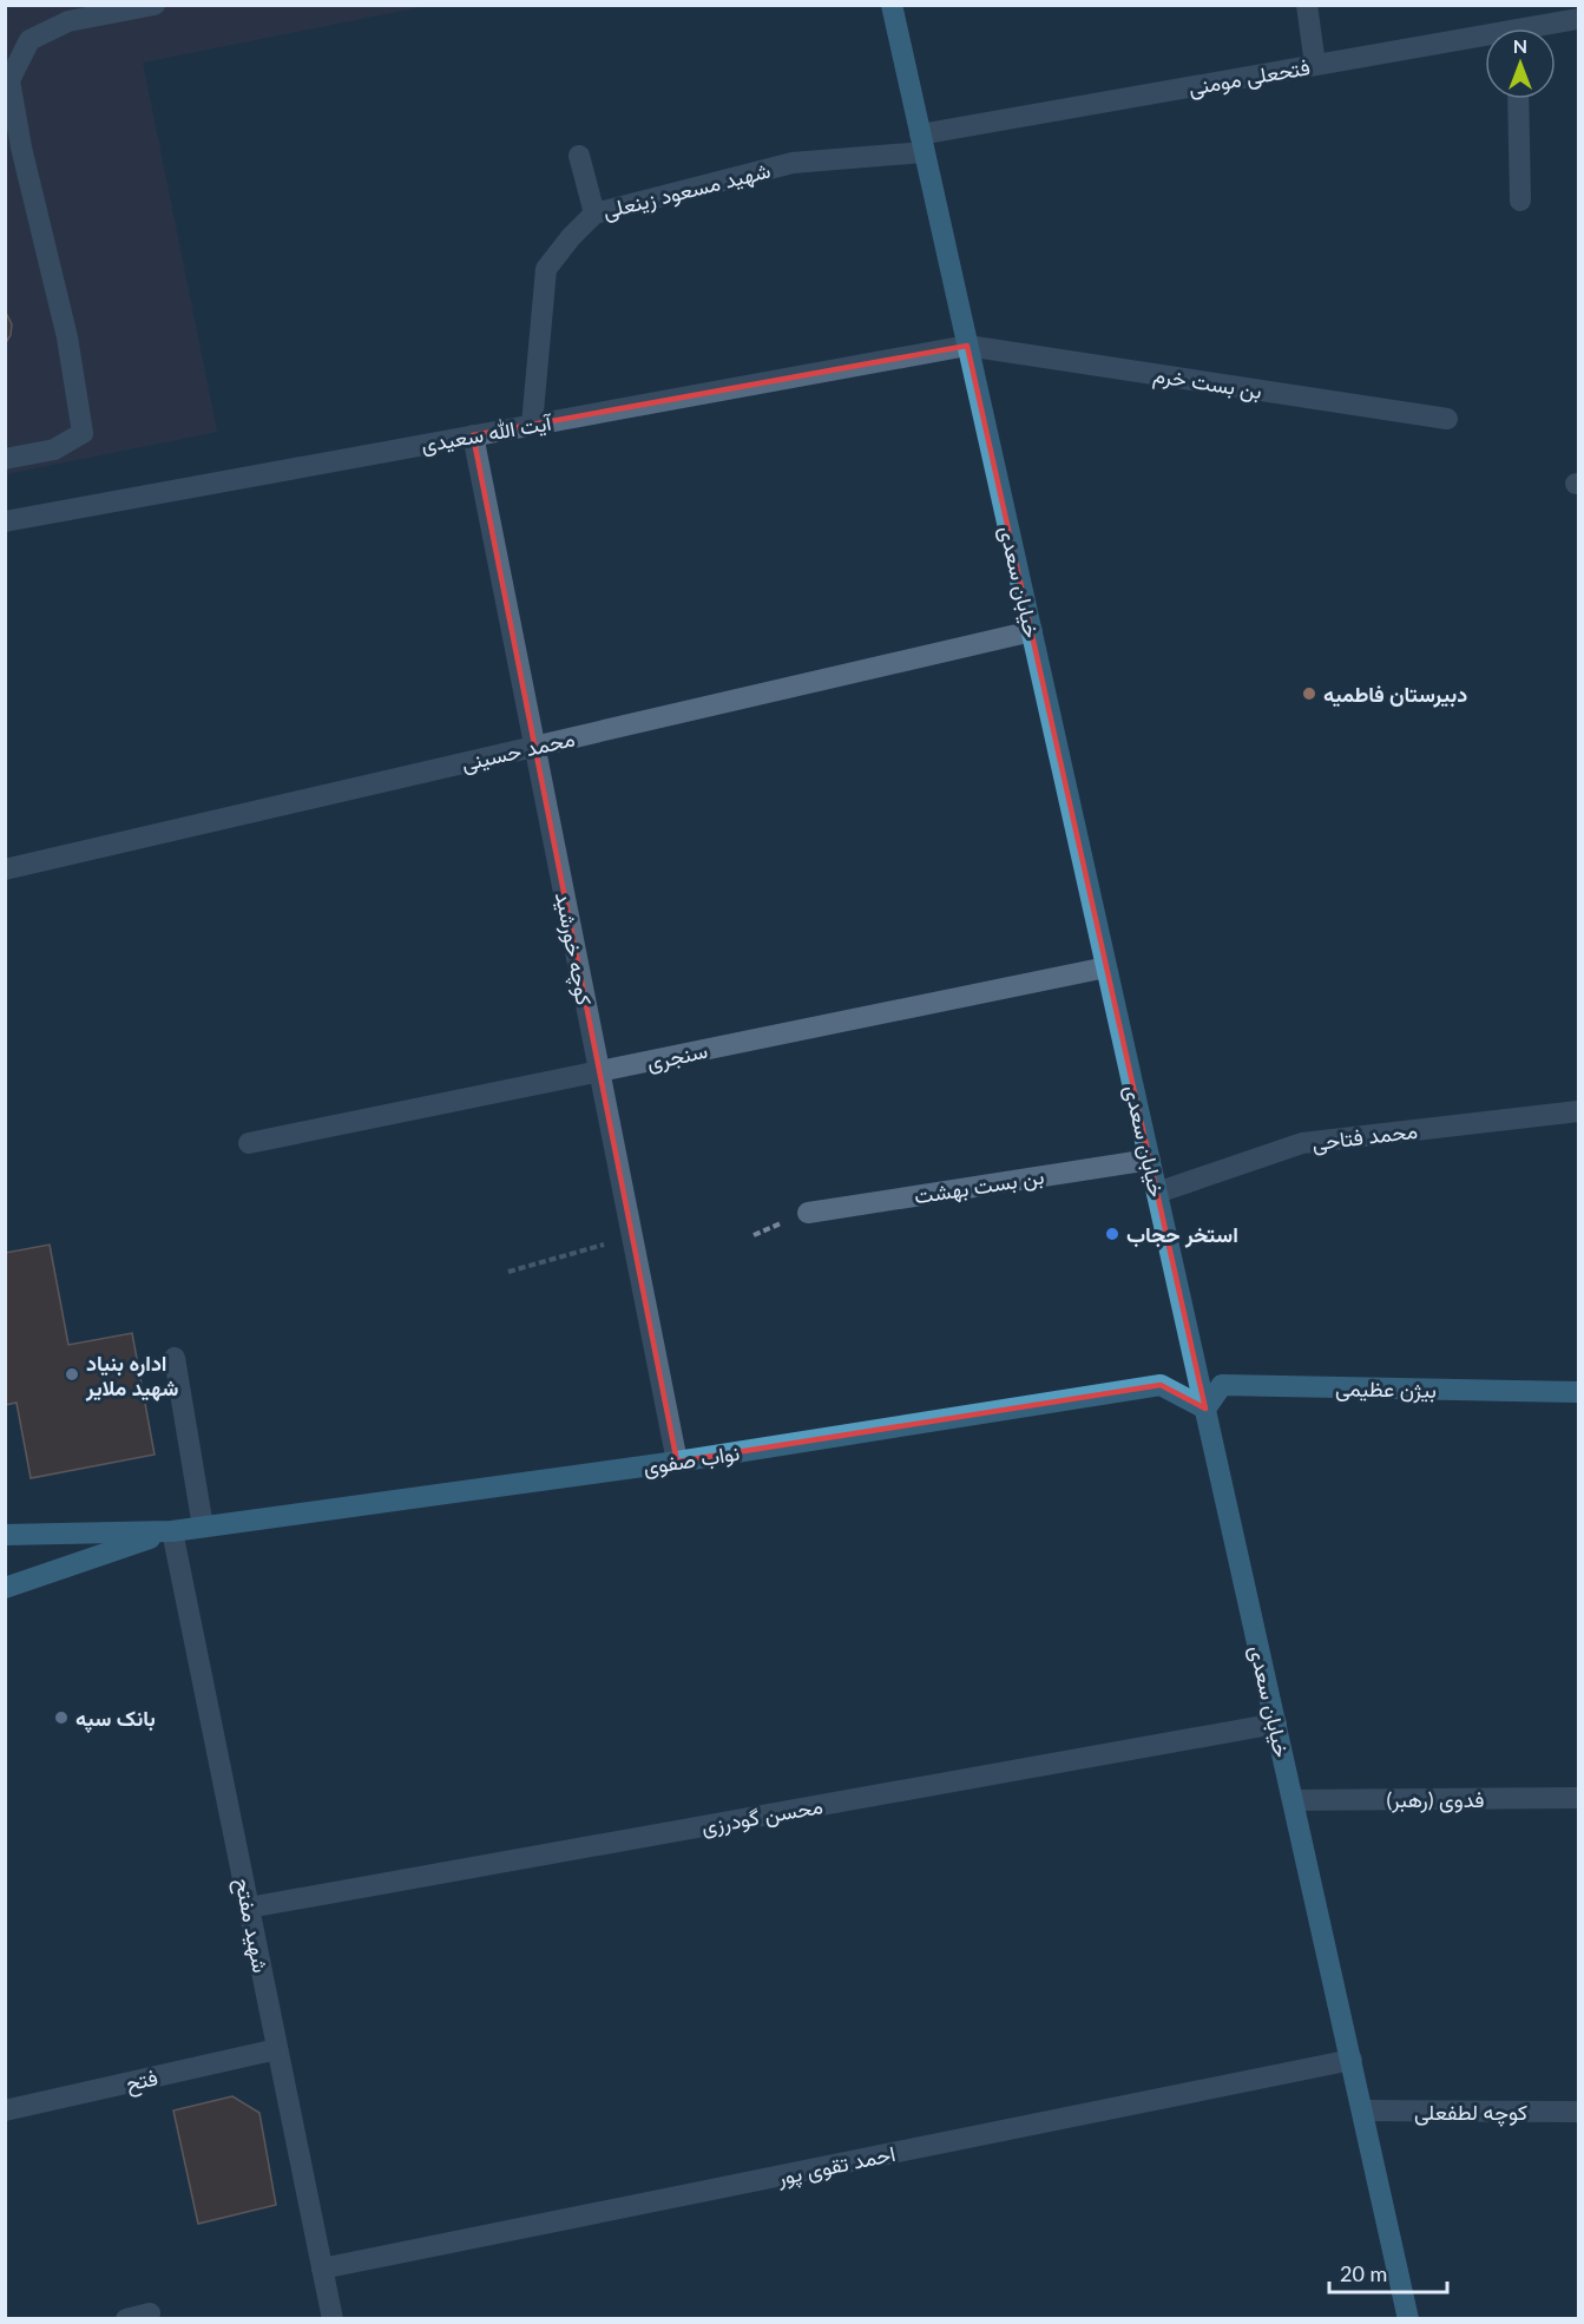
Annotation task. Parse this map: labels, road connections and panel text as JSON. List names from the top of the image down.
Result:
{
  "streets": {
    "main road": ["خیابان سعدی", "بیژن عظیمی", "نواب صفوی"],
    "street": [
      "فتحعلی مومنی",
      "شهید مسعود زینعلی",
      "بن بست خرم",
      "آیت الله سعیدی",
      "محمد حسینی",
      "کوچه خورشید",
      "سنجری",
      "محمد فتاحی",
      "بن بست بهشت",
      "فدوی (رهبر)",
      "محسن گودرزی",
      "شهید مفتح",
      "فتح",
      "کوچه لطفعلی",
      "احمد تقوی پور"
    ]
  },
  "crossings": [
    ["فتحعلی مومنی", "شهید مسعود زینعلی"],
    ["فتحعلی مومنی", "خیابان سعدی"],
    ["شهید مسعود زینعلی", "آیت الله سعیدی"],
    ["شهید مسعود زینعلی", "خیابان سعدی"],
    ["بن بست خرم", "آیت الله سعیدی"],
    ["بن بست خرم", "خیابان سعدی"],
    ["آیت الله سعیدی", "خیابان سعدی"],
    ["آیت الله سعیدی", "کوچه خورشید"],
    ["خیابان سعدی", "محمد حسینی"],
    ["خیابان سعدی", "سنجری"],
    ["خیابان سعدی", "محمد فتاحی"],
    ["خیابان سعدی", "بن بست بهشت"],
    ["خیابان سعدی", "بیژن عظیمی"],
    ["خیابان سعدی", "نواب صفوی"],
    ["خیابان سعدی", "فدوی (رهبر)"],
    ["خیابان سعدی", "محسن گودرزی"],
    ["خیابان سعدی", "کوچه لطفعلی"],
    ["خیابان سعدی", "احمد تقوی پور"],
    ["محمد حسینی", "کوچه خورشید"],
    ["کوچه خورشید", "سنجری"],
    ["کوچه خورشید", "نواب صفوی"],
    ["بیژن عظیمی", "نواب صفوی"],
    ["نواب صفوی", "شهید مفتح"],
    ["محسن گودرزی", "شهید مفتح"],
    ["شهید مفتح", "فتح"],
    ["شهید مفتح", "احمد تقوی پور"]
  ],
  "places": [
    "دبیرستان فاطمیه",
    "استخر حجاب",
    "اداره بنیاد شهید ملایر",
    "بانک سپه"
  ],
  "scale_bar": "20 m",
  "north": "top"
}
